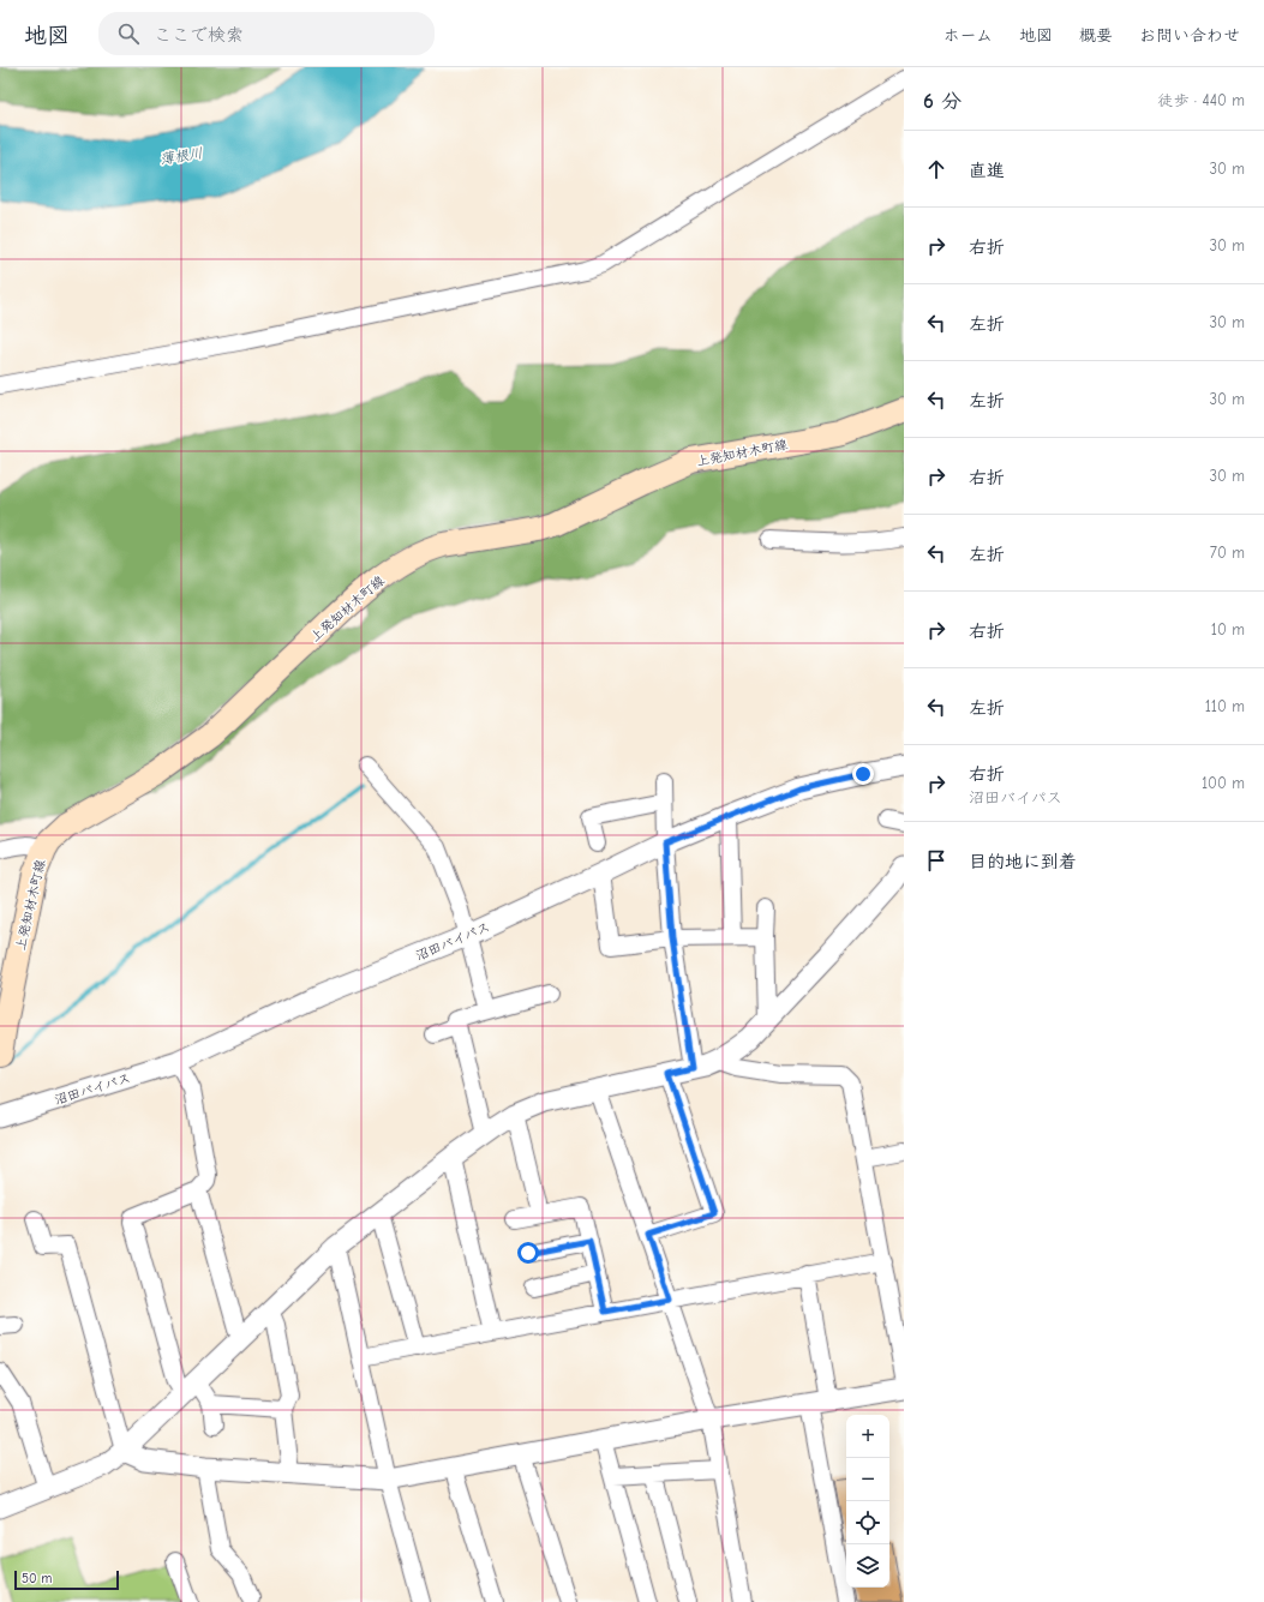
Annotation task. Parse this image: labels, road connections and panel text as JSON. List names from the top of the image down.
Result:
{
  "streets": {
    "main road": ["上発知材木町線"],
    "street": ["沼田バイパス"]
  },
  "water": ["薄根川"],
  "scale_bar": "50 m",
  "page": {
    "header": "地図",
    "search": "ここで検索",
    "nav": [
      "ホーム",
      "地図",
      "概要",
      "お問い合わせ"
    ],
    "heading": ["6 分", "徒歩 · 440 m"],
    "list": [
      ["直進", "30 m"],
      ["右折", "30 m"],
      ["左折", "30 m"],
      ["左折", "30 m"],
      ["右折", "30 m"],
      ["左折", "70 m"],
      ["右折", "10 m"],
      ["左折", "110 m"],
      ["右折", "沼田バイパス", "100 m"],
      "目的地に到着"
    ],
    "map_buttons": ["+", "−"],
    "scale": "50 m"
  }
}
